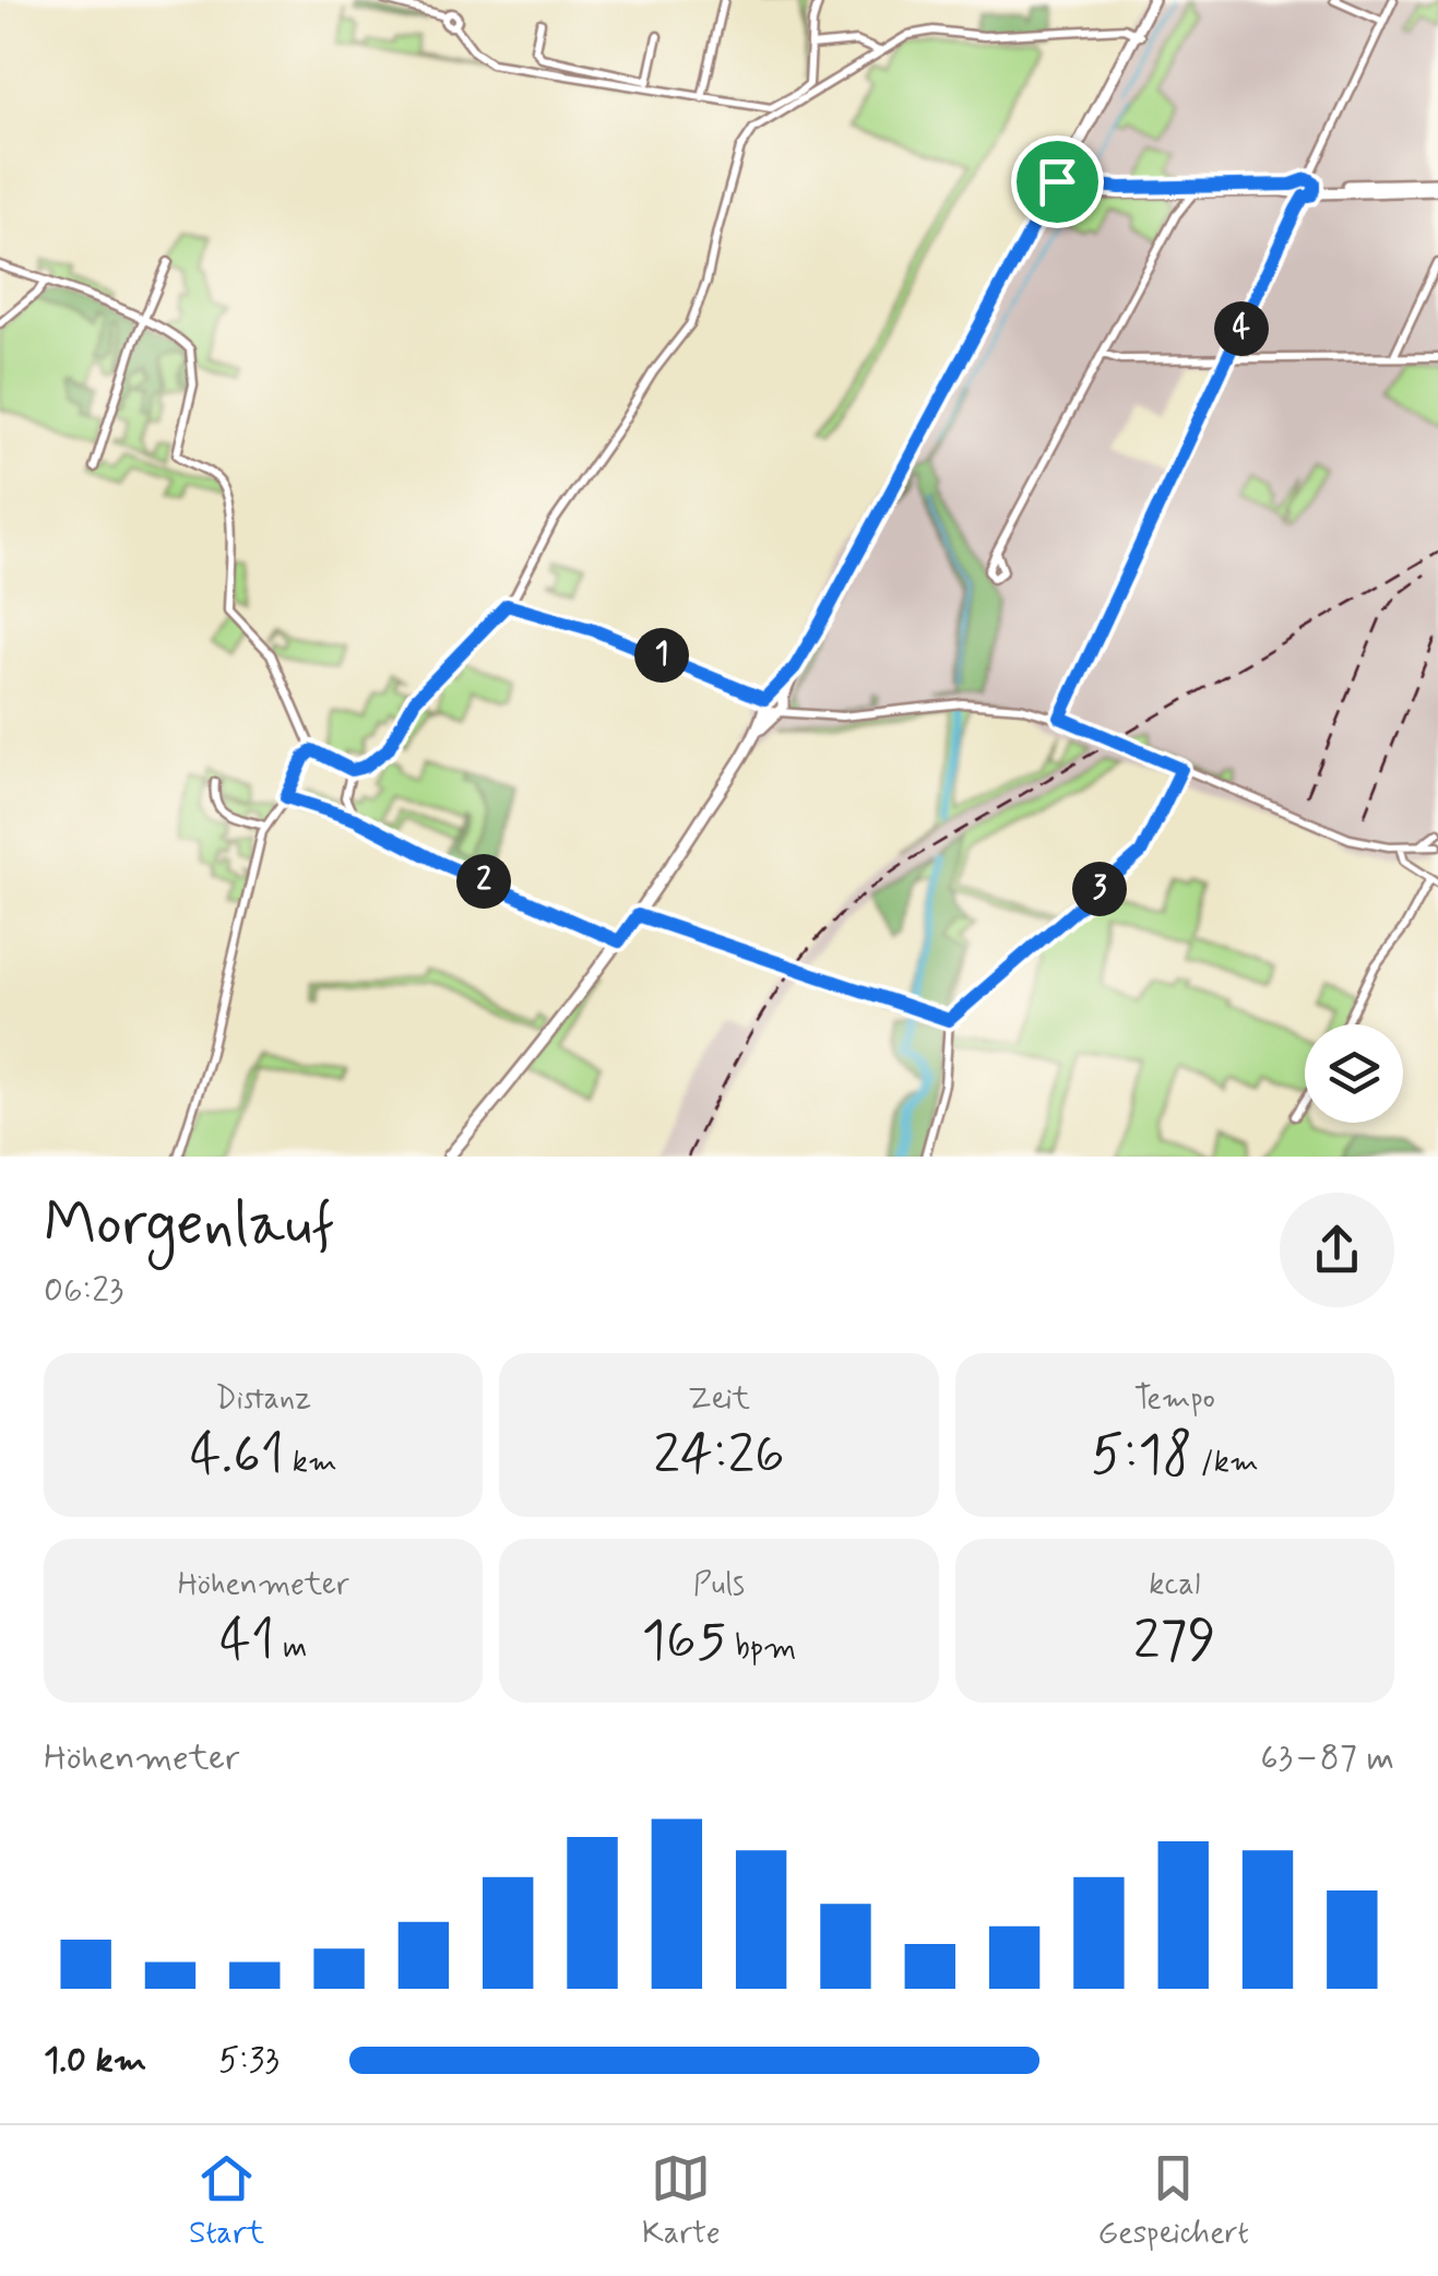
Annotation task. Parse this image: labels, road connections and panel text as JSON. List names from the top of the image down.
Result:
{
  "page": {
    "pins": [
      "4",
      "1",
      "2",
      "3"
    ],
    "heading": ["Morgenlauf", "06:23"],
    "stats": [
      ["Distanz", "4.61 km"],
      ["Zeit", "24:26"],
      ["Tempo", "5:18 /km"],
      ["Höhenmeter", "41 m"],
      ["Puls", "165 bpm"],
      ["kcal", "279"]
    ],
    "chart": ["Höhenmeter", "63–87 m"],
    "list": [
      {
        "name": "1.0 km",
        "note": "5:33"
      }
    ],
    "tabs": ["Start", "Karte", "Gespeichert"]
  }
}
